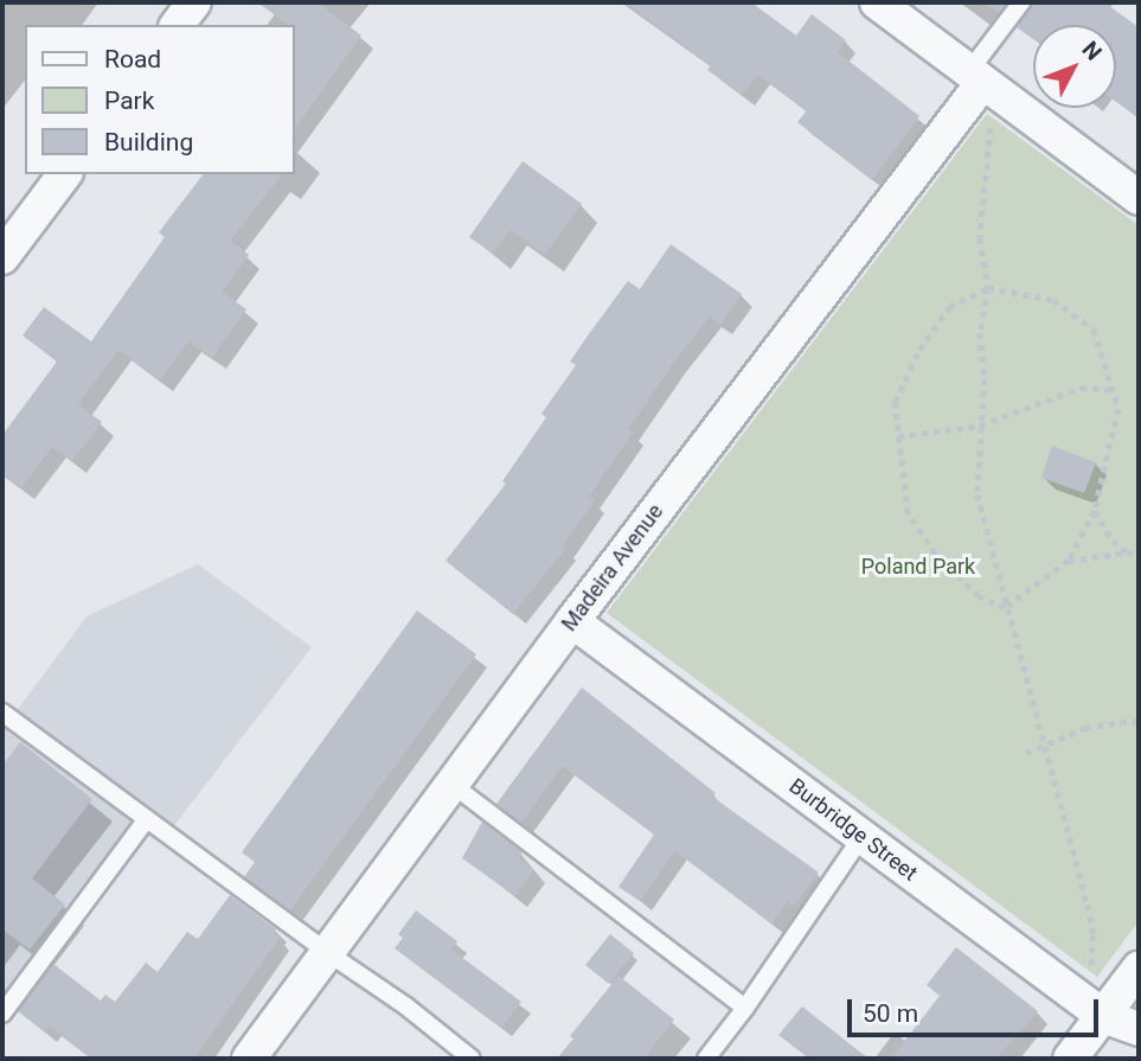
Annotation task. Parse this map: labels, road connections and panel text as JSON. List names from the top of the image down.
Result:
{
  "streets": {
    "street": ["Madeira Avenue", "Burbridge Street"]
  },
  "crossings": [
    ["Madeira Avenue", "Burbridge Street"]
  ],
  "parks": ["Poland Park"],
  "legend": ["Road", "Park", "Building"],
  "scale_bar": "50 m",
  "north": "top right"
}
